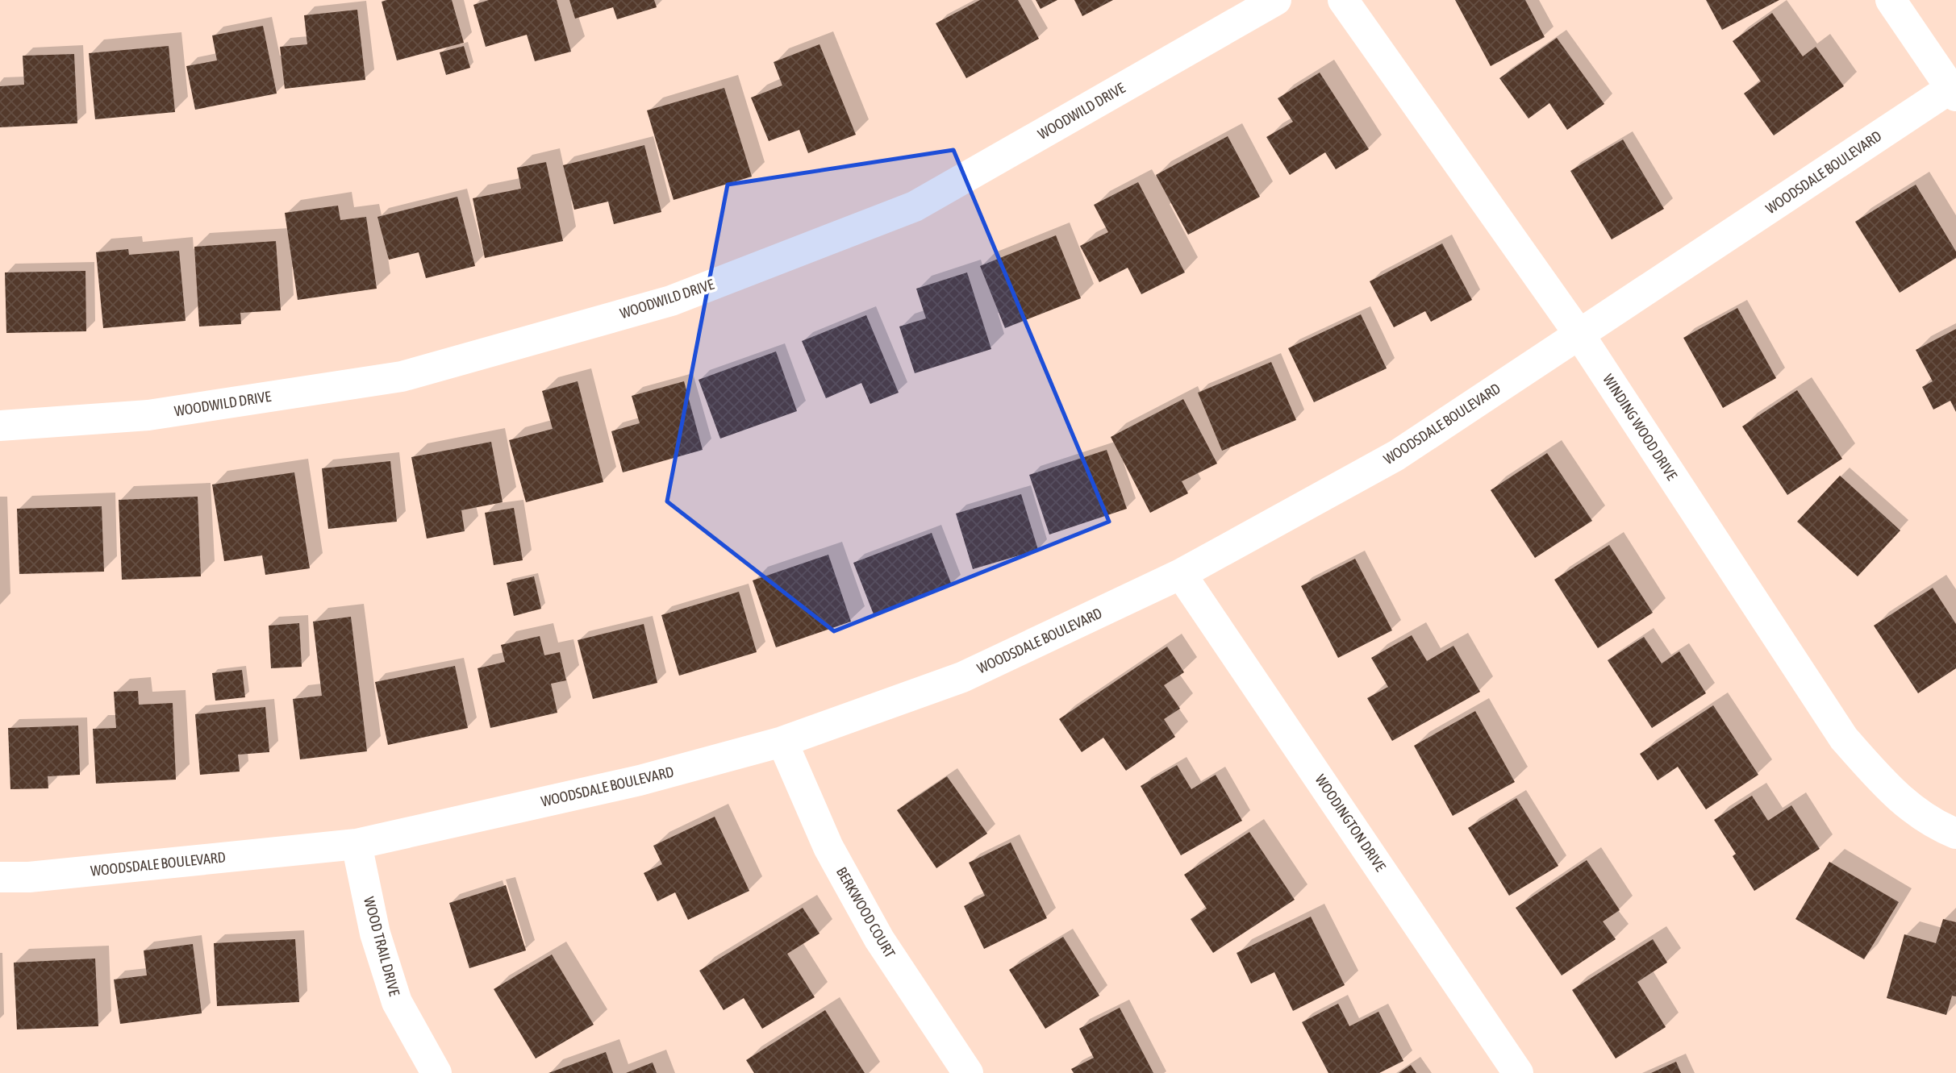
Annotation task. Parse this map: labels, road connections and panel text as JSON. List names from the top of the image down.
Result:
{
  "streets": {
    "street": [
      "WOODWILD DRIVE",
      "WOODSDALE BOULEVARD",
      "WINDING WOOD DRIVE",
      "WOODINGTON DRIVE",
      "BERKWOOD COURT",
      "WOOD TRAIL DRIVE"
    ]
  },
  "crossings": [
    ["WOODSDALE BOULEVARD", "WINDING WOOD DRIVE"],
    ["WOODSDALE BOULEVARD", "WOODINGTON DRIVE"],
    ["WOODSDALE BOULEVARD", "BERKWOOD COURT"],
    ["WOODSDALE BOULEVARD", "WOOD TRAIL DRIVE"]
  ]
}
